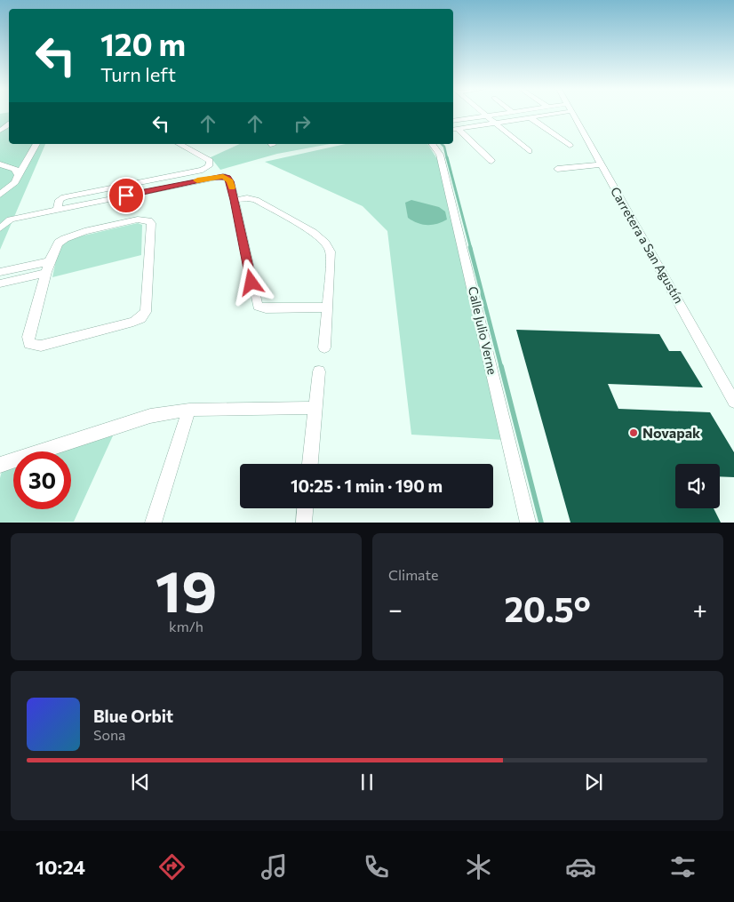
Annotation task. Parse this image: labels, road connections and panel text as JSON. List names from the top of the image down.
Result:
{
  "streets": {
    "street": ["Carretera a San Agustín", "Calle Julio Verne"]
  },
  "places": ["Novapak"],
  "page": {
    "turn": ["120 m", "Turn left"],
    "limit": "30",
    "trip": "10:25 · 1 min · 190 m",
    "tile": [
      ["19", "km/h"],
      "Climate"
    ],
    "heat": ["−", "20.5°", "+"],
    "song": ["Blue Orbit", "Sona"],
    "tabs": "10:24"
  }
}
